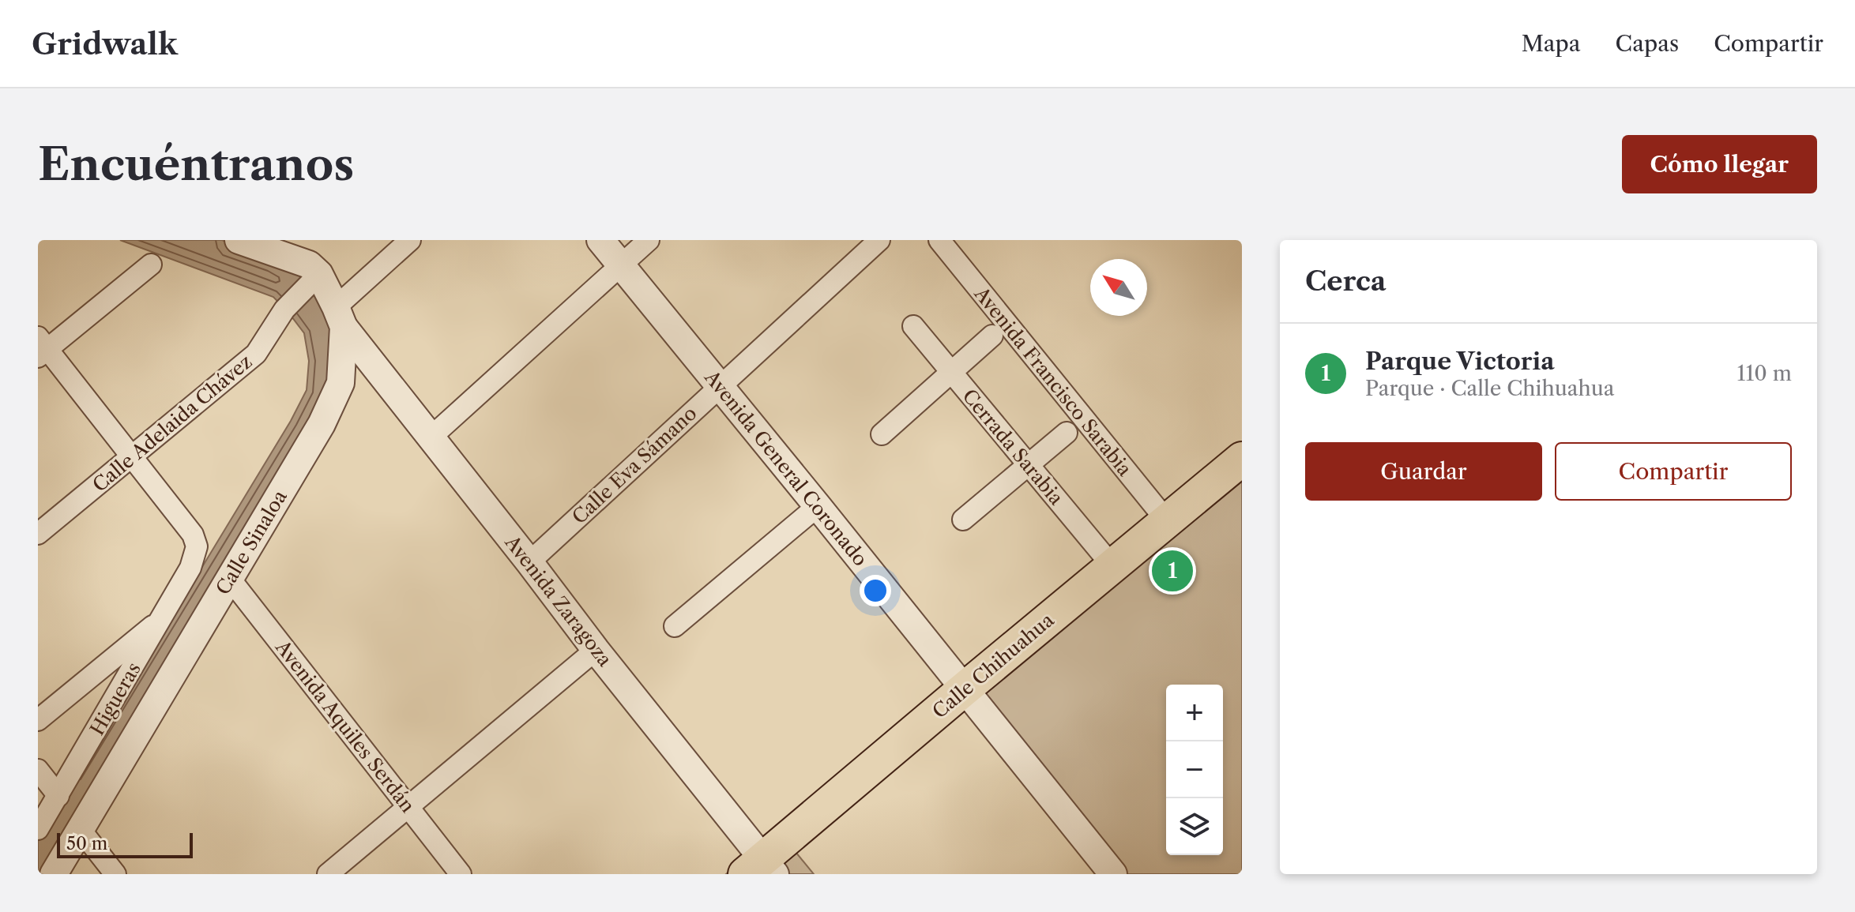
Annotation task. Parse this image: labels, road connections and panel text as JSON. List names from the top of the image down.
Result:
{
  "streets": {
    "main road": ["Calle Chihuahua"],
    "street": [
      "Avenida Francisco Sarabia",
      "Calle Adelaida Chávez",
      "Cerrada Sarabia",
      "Calle Eva Sámano",
      "Avenida General Coronado",
      "Calle Sinaloa",
      "Avenida Zaragoza",
      "Higueras",
      "Avenida Aquiles Serdán"
    ]
  },
  "crossings": [
    ["Avenida Francisco Sarabia", "Calle Chihuahua"],
    ["Calle Adelaida Chávez", "Calle Sinaloa"],
    ["Calle Adelaida Chávez", "Higueras"],
    ["Cerrada Sarabia", "Calle Chihuahua"],
    ["Calle Eva Sámano", "Avenida General Coronado"],
    ["Calle Eva Sámano", "Avenida Zaragoza"],
    ["Avenida General Coronado", "Calle Chihuahua"],
    ["Calle Sinaloa", "Avenida Zaragoza"],
    ["Calle Sinaloa", "Avenida Aquiles Serdán"],
    ["Avenida Zaragoza", "Calle Chihuahua"]
  ],
  "scale_bar": "50 m",
  "north": "top left",
  "page": {
    "header": "Gridwalk",
    "nav": ["Mapa", "Capas", "Compartir"],
    "buttons": [
      "Cómo llegar",
      ["Guardar", "Compartir"]
    ],
    "title": "Encuéntranos",
    "heading": "Cerca",
    "list": [
      {
        "mark": "1",
        "name": "Parque Victoria",
        "note": "Parque · Calle Chihuahua",
        "value": "110 m"
      }
    ],
    "pins": "1",
    "map_buttons": ["+", "−"],
    "scale": "50 m"
  }
}
